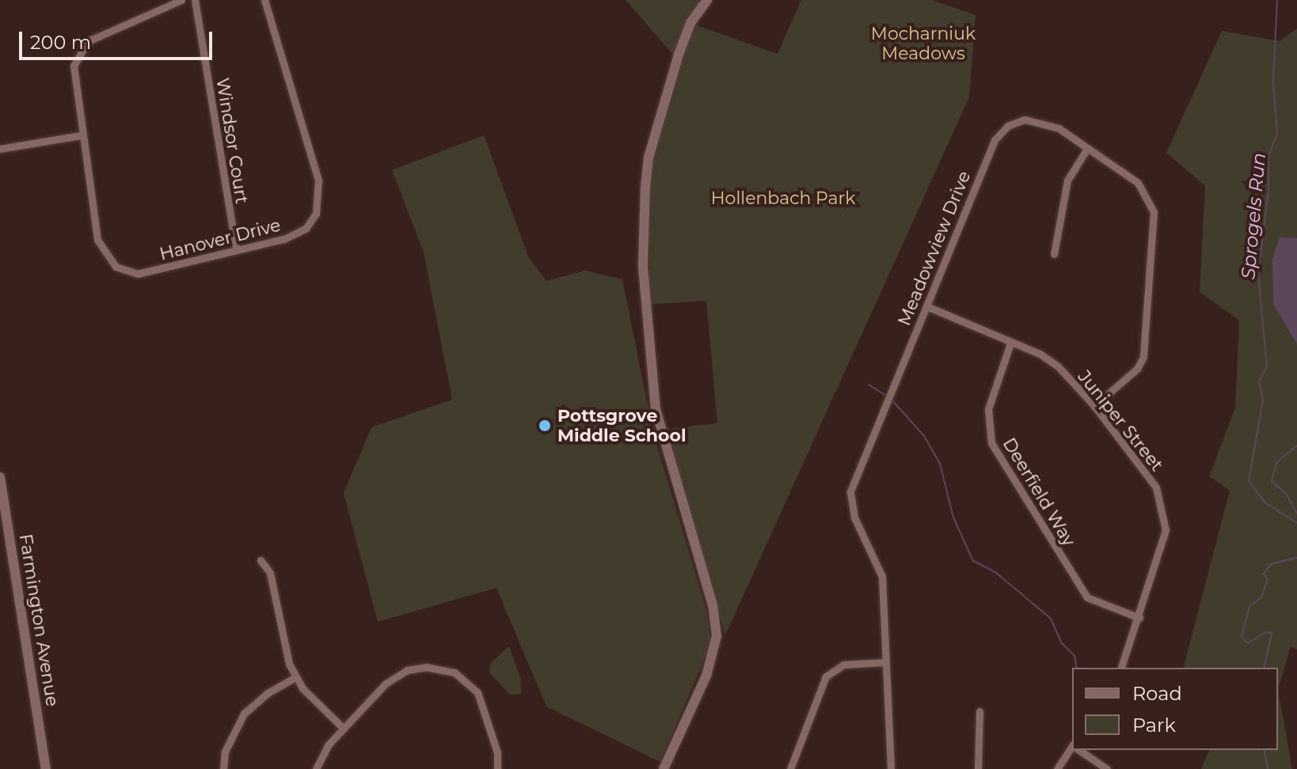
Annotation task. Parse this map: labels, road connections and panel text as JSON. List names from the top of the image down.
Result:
{
  "streets": {
    "street": [
      "Windsor Court",
      "Hanover Drive",
      "Meadowview Drive",
      "Juniper Street",
      "Deerfield Way",
      "Farmington Avenue"
    ]
  },
  "crossings": [
    ["Windsor Court", "Hanover Drive"],
    ["Meadowview Drive", "Juniper Street"],
    ["Juniper Street", "Deerfield Way"]
  ],
  "water": ["Sprogels Run"],
  "parks": ["Mocharniuk Meadows", "Hollenbach Park"],
  "places": ["Pottsgrove Middle School"],
  "legend": ["Road", "Park"],
  "scale_bar": "200 m"
}
